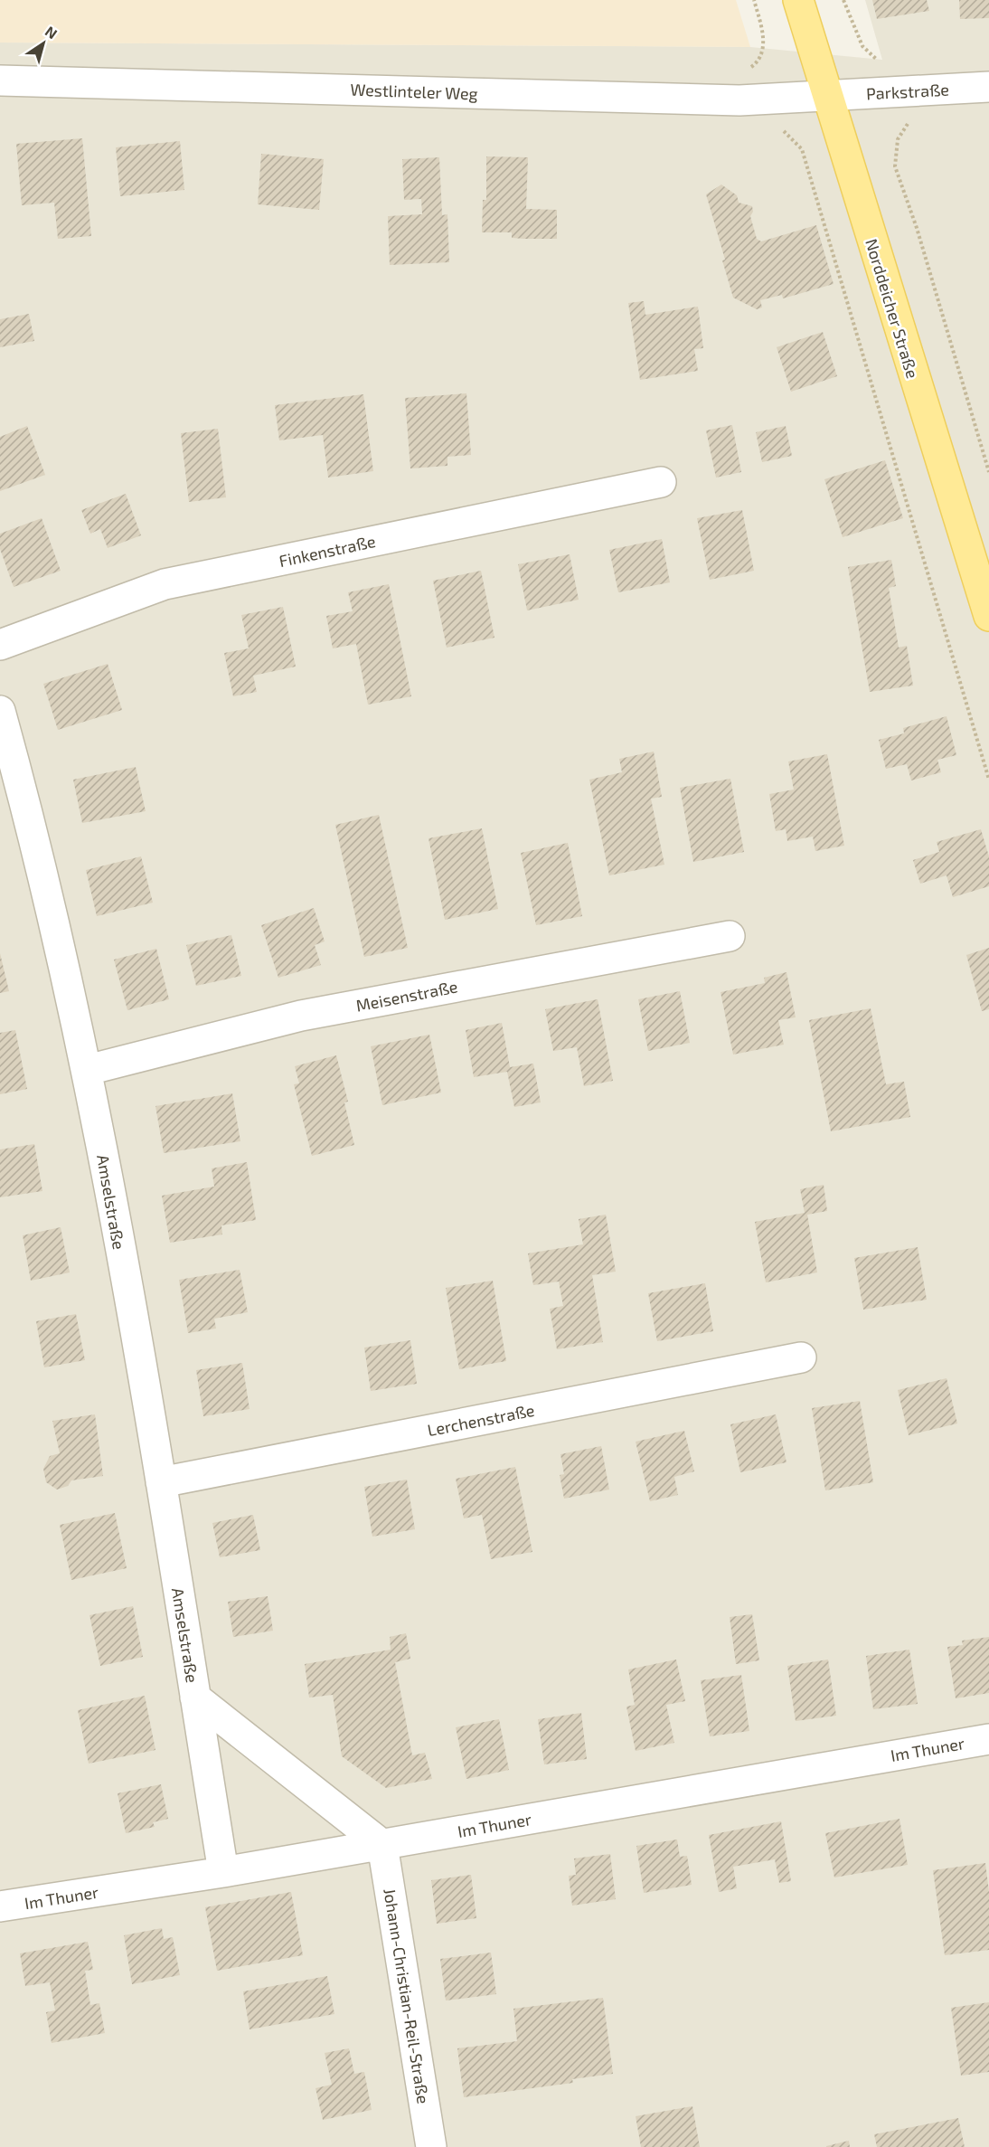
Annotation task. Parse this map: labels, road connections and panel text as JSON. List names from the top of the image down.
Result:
{
  "streets": {
    "main road": ["Norddeicher Straße"],
    "street": [
      "Westlinteler Weg",
      "Parkstraße",
      "Finkenstraße",
      "Meisenstraße",
      "Amselstraße",
      "Lerchenstraße",
      "Im Thuner",
      "Johann-Christian-Reil-Straße"
    ]
  },
  "crossings": [
    ["Westlinteler Weg", "Parkstraße"],
    ["Westlinteler Weg", "Norddeicher Straße"],
    ["Parkstraße", "Norddeicher Straße"],
    ["Meisenstraße", "Amselstraße"],
    ["Amselstraße", "Lerchenstraße"],
    ["Amselstraße", "Im Thuner"],
    ["Amselstraße", "Johann-Christian-Reil-Straße"],
    ["Im Thuner", "Johann-Christian-Reil-Straße"]
  ],
  "north": "top right"
}
